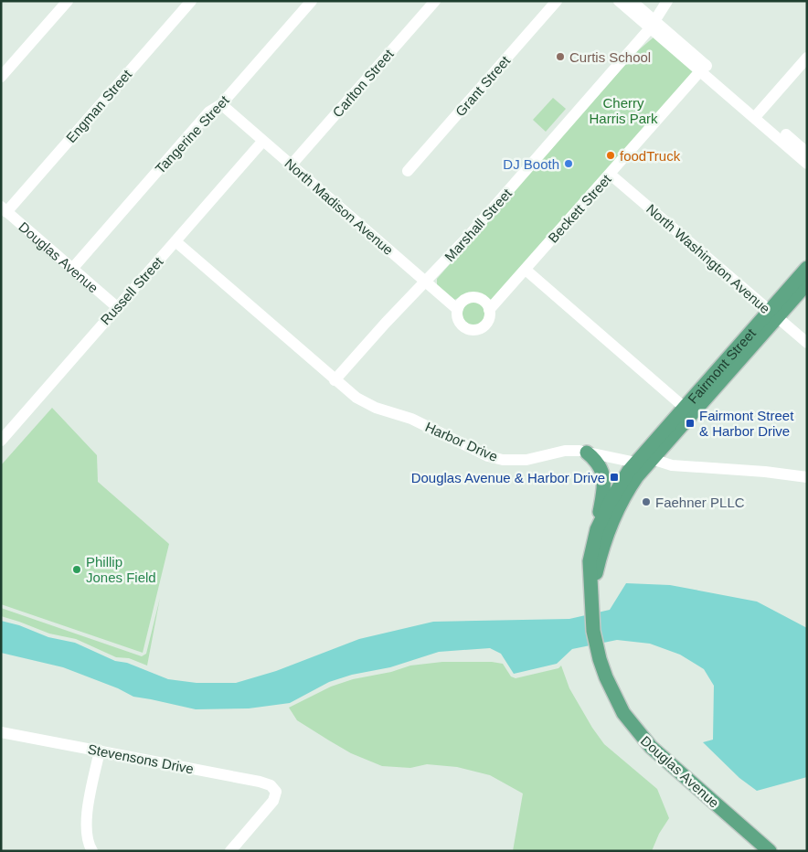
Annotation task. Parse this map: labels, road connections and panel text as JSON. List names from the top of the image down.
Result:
{
  "streets": {
    "main road": ["Douglas Avenue", "Fairmont Street"],
    "street": [
      "Carlton Street",
      "Grant Street",
      "Engman Street",
      "Tangerine Street",
      "North Madison Avenue",
      "Beckett Street",
      "Marshall Street",
      "North Washington Avenue",
      "Russell Street",
      "Harbor Drive",
      "Stevensons Drive"
    ]
  },
  "crossings": [
    ["Carlton Street", "North Madison Avenue"],
    ["Engman Street", "Douglas Avenue"],
    ["Tangerine Street", "North Madison Avenue"],
    ["Tangerine Street", "Douglas Avenue"],
    ["North Madison Avenue", "Beckett Street"],
    ["North Madison Avenue", "Marshall Street"],
    ["North Madison Avenue", "Russell Street"],
    ["Beckett Street", "North Washington Avenue"],
    ["Marshall Street", "Harbor Drive"],
    ["Douglas Avenue", "Russell Street"],
    ["Douglas Avenue", "Fairmont Street"],
    ["Douglas Avenue", "Harbor Drive"],
    ["North Washington Avenue", "Fairmont Street"],
    ["Russell Street", "Harbor Drive"],
    ["Fairmont Street", "Harbor Drive"]
  ],
  "parks": ["Cherry Harris Park"],
  "places": {
    "other": [
      "Curtis School",
      "foodTruck",
      "DJ Booth",
      "Faehner PLLC",
      "Phillip Jones Field"
    ],
    "transit": ["Fairmont Street & Harbor Drive", "Douglas Avenue & Harbor Drive"]
  }
}
